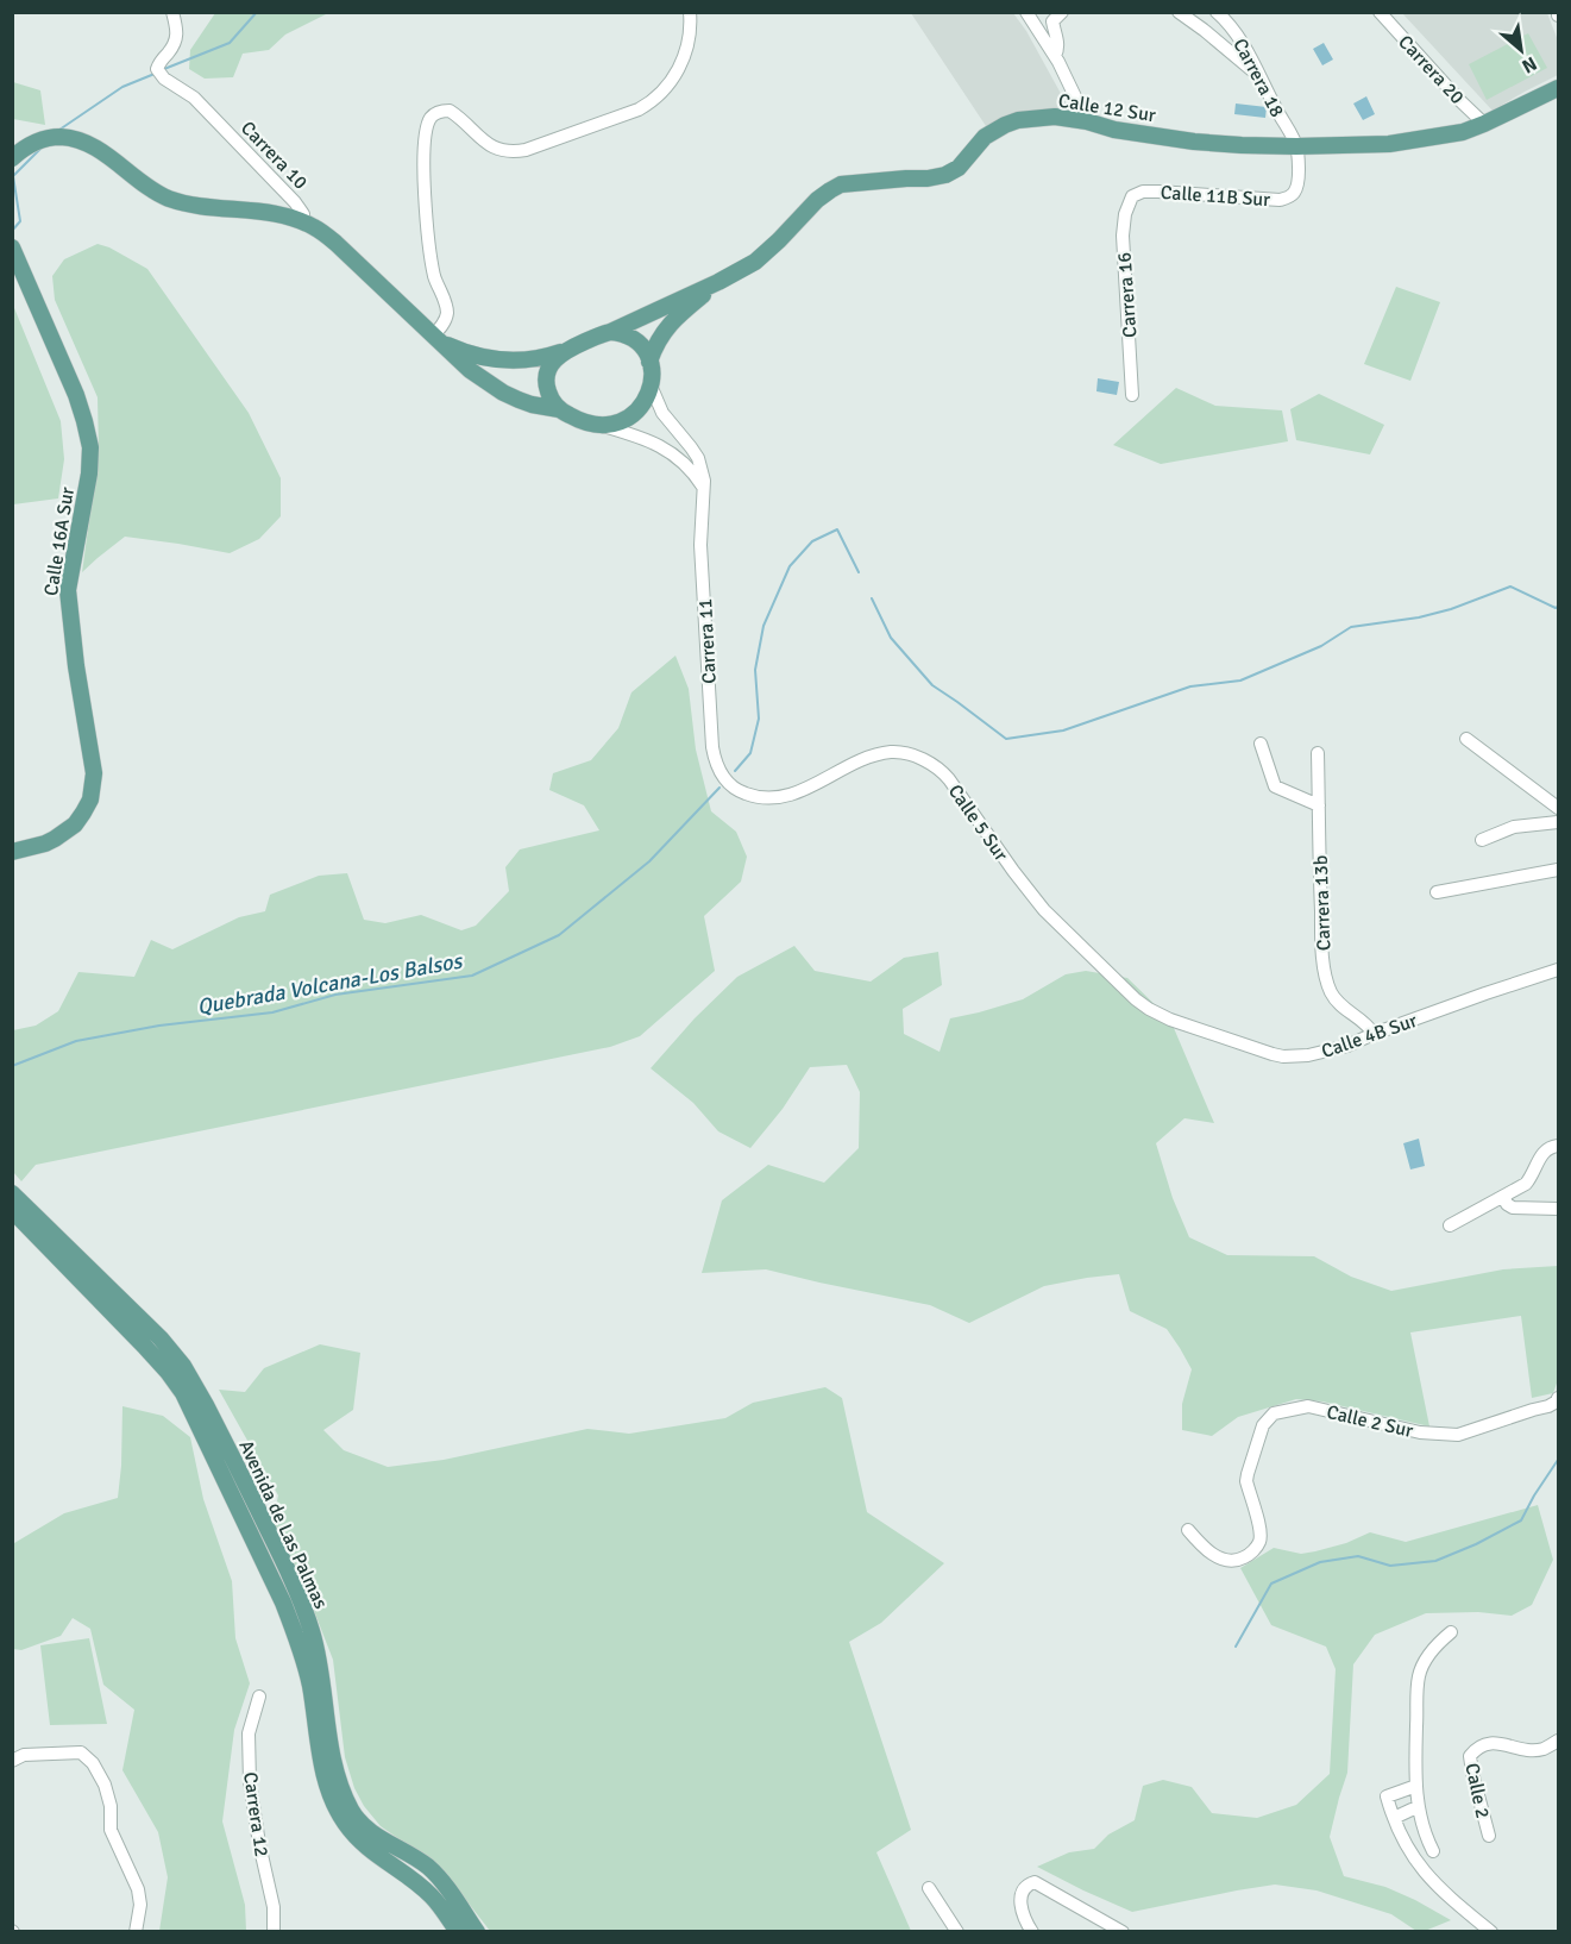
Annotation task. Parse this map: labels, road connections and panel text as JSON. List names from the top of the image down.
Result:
{
  "streets": {
    "main road": [
      "Calle 12 Sur",
      "Carrera 10",
      "Calle 16A Sur",
      "Avenida de Las Palmas"
    ],
    "street": [
      "Carrera 20",
      "Carrera 18",
      "Calle 11B Sur",
      "Carrera 16",
      "Carrera 11",
      "Calle 5 Sur",
      "Carrera 13b",
      "Calle 4B Sur",
      "Calle 2 Sur",
      "Calle 2",
      "Carrera 12"
    ]
  },
  "crossings": [
    ["Carrera 20", "Calle 12 Sur"],
    ["Carrera 18", "Calle 12 Sur"],
    ["Carrera 18", "Calle 11B Sur"],
    ["Calle 12 Sur", "Carrera 10"],
    ["Calle 12 Sur", "Calle 11B Sur"],
    ["Calle 12 Sur", "Carrera 11"],
    ["Carrera 10", "Carrera 11"],
    ["Calle 11B Sur", "Carrera 16"],
    ["Carrera 11", "Calle 5 Sur"],
    ["Calle 5 Sur", "Calle 4B Sur"],
    ["Carrera 13b", "Calle 4B Sur"]
  ],
  "water": ["Quebrada Volcana-Los Balsos"],
  "north": "bottom right"
}
